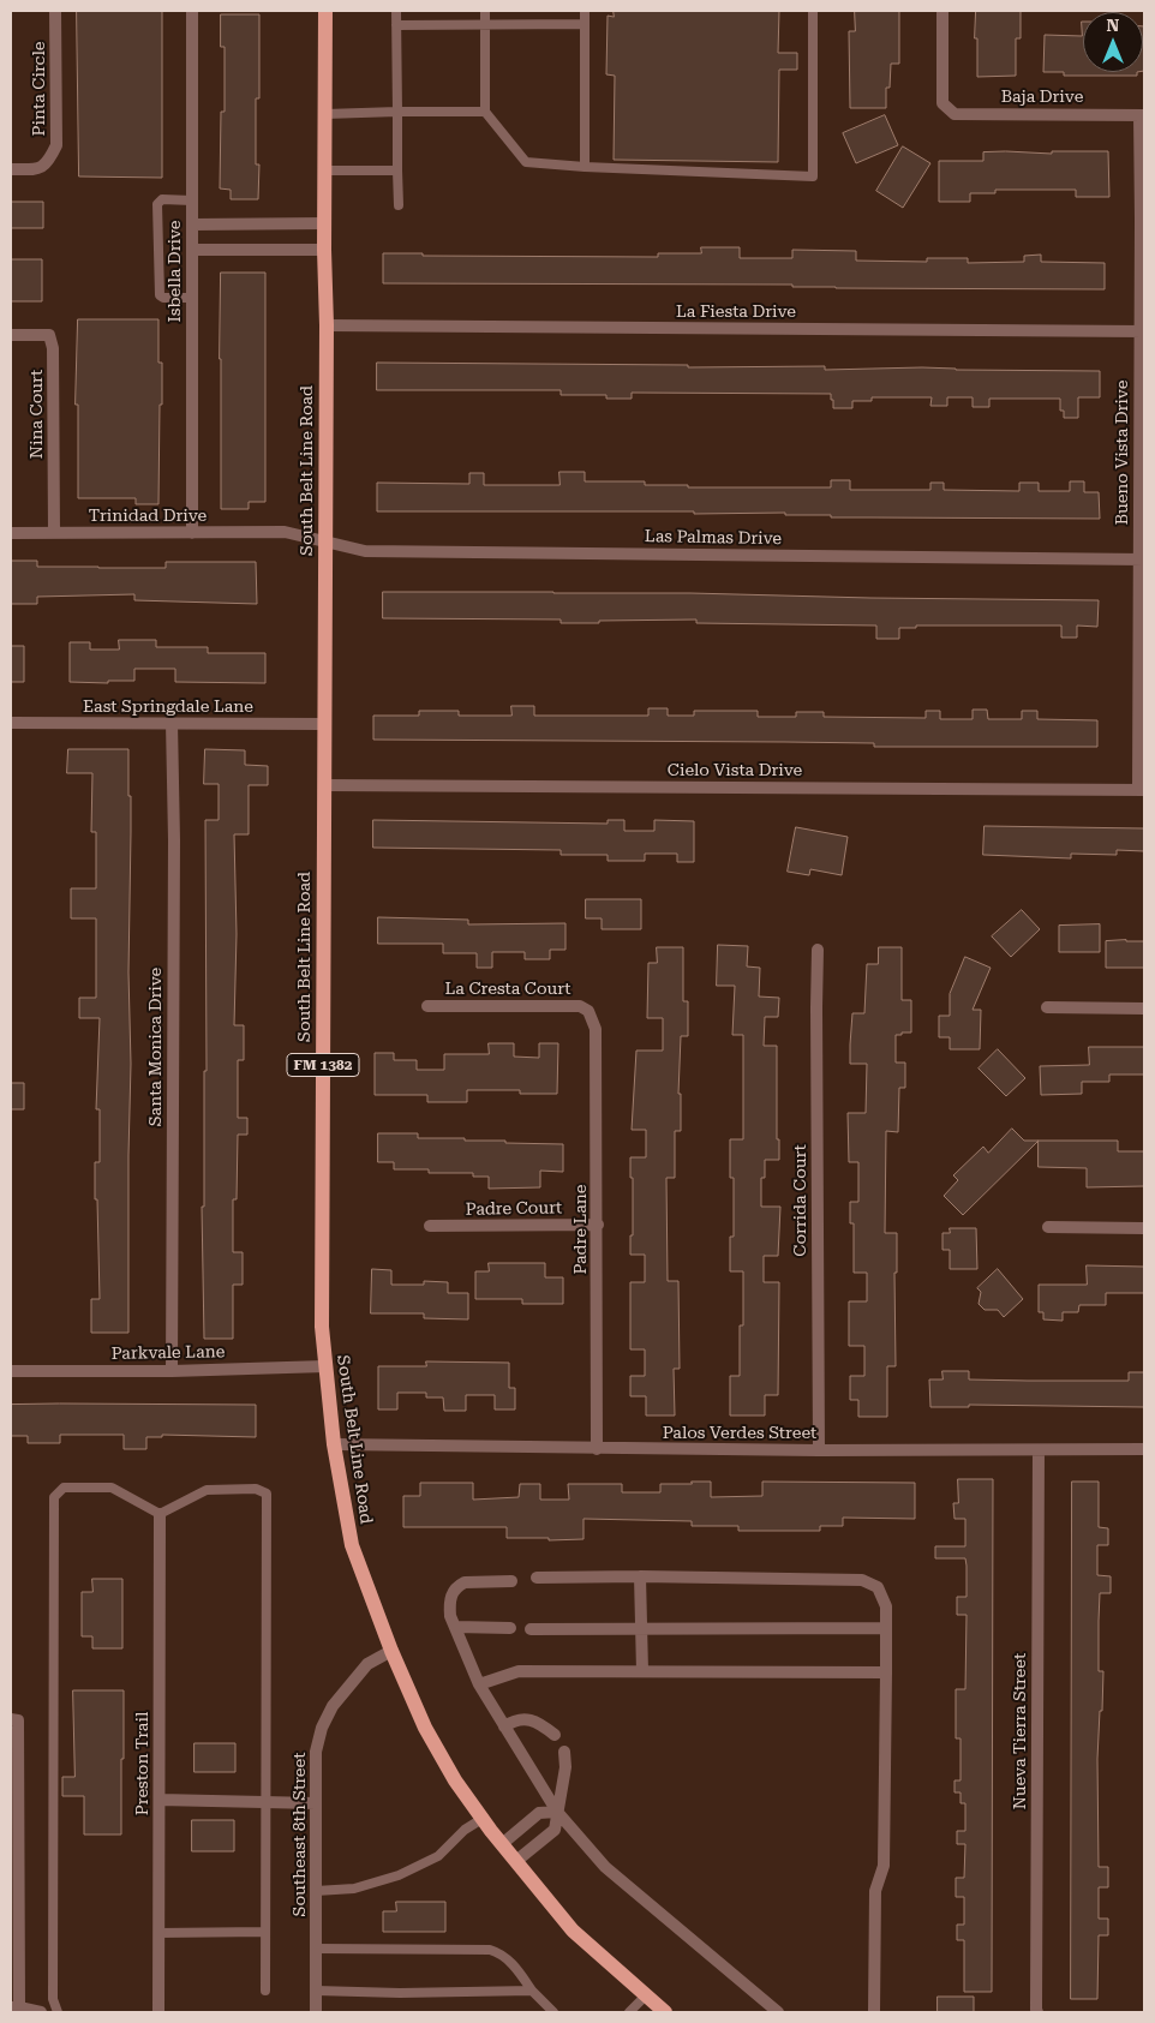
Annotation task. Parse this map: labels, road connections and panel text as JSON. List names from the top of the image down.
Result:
{
  "streets": {
    "main road": ["South Belt Line Road", "FM 1382"],
    "street": [
      "Pinta Circle",
      "Baja Drive",
      "Isbella Drive",
      "La Fiesta Drive",
      "Nina Court",
      "Bueno Vista Drive",
      "Trinidad Drive",
      "Las Palmas Drive",
      "East Springdale Lane",
      "Cielo Vista Drive",
      "La Cresta Court",
      "Santa Monica Drive",
      "Corrida Court",
      "Padre Court",
      "Padre Lane",
      "Parkvale Lane",
      "Palos Verdes Street",
      "Nueva Tierra Street",
      "Preston Trail",
      "Southeast 8th Street"
    ]
  },
  "crossings": [
    ["Baja Drive", "Bueno Vista Drive"],
    ["Isbella Drive", "Trinidad Drive"],
    ["La Fiesta Drive", "Bueno Vista Drive"],
    ["La Fiesta Drive", "South Belt Line Road"],
    ["Nina Court", "Trinidad Drive"],
    ["Bueno Vista Drive", "Las Palmas Drive"],
    ["Bueno Vista Drive", "Cielo Vista Drive"],
    ["South Belt Line Road", "Las Palmas Drive"],
    ["South Belt Line Road", "East Springdale Lane"],
    ["South Belt Line Road", "Cielo Vista Drive"],
    ["South Belt Line Road", "Parkvale Lane"],
    ["South Belt Line Road", "Palos Verdes Street"],
    ["South Belt Line Road", "Southeast 8th Street"],
    ["Trinidad Drive", "Las Palmas Drive"],
    ["East Springdale Lane", "Santa Monica Drive"],
    ["La Cresta Court", "Padre Lane"],
    ["Santa Monica Drive", "Parkvale Lane"],
    ["Corrida Court", "Palos Verdes Street"],
    ["Padre Court", "Padre Lane"],
    ["Padre Lane", "Palos Verdes Street"],
    ["Palos Verdes Street", "Nueva Tierra Street"]
  ],
  "north": "top"
}
